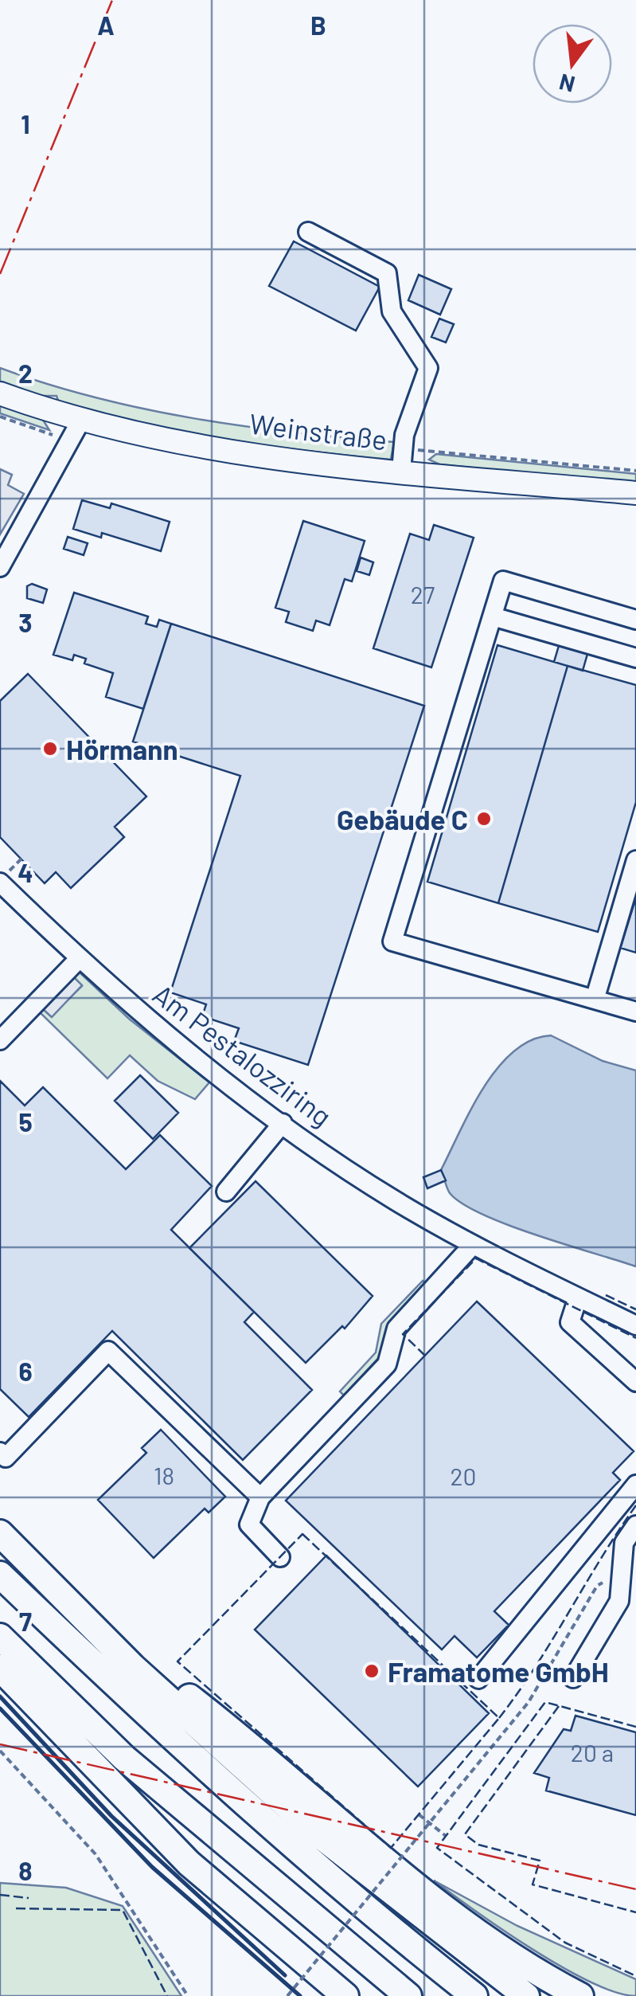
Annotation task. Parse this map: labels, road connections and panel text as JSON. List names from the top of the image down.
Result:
{
  "streets": {
    "main road": ["Weinstraße"],
    "street": ["Am Pestalozziring"]
  },
  "places": ["Hörmann", "Gebäude C", "Framatome GmbH"],
  "house_numbers": [
    "27",
    "18",
    "20",
    "20 a"
  ],
  "north": "bottom",
  "grid": {
    "columns": ["A", "B"],
    "rows": [
      "1",
      "2",
      "3",
      "4",
      "5",
      "6",
      "7",
      "8"
    ]
  }
}
